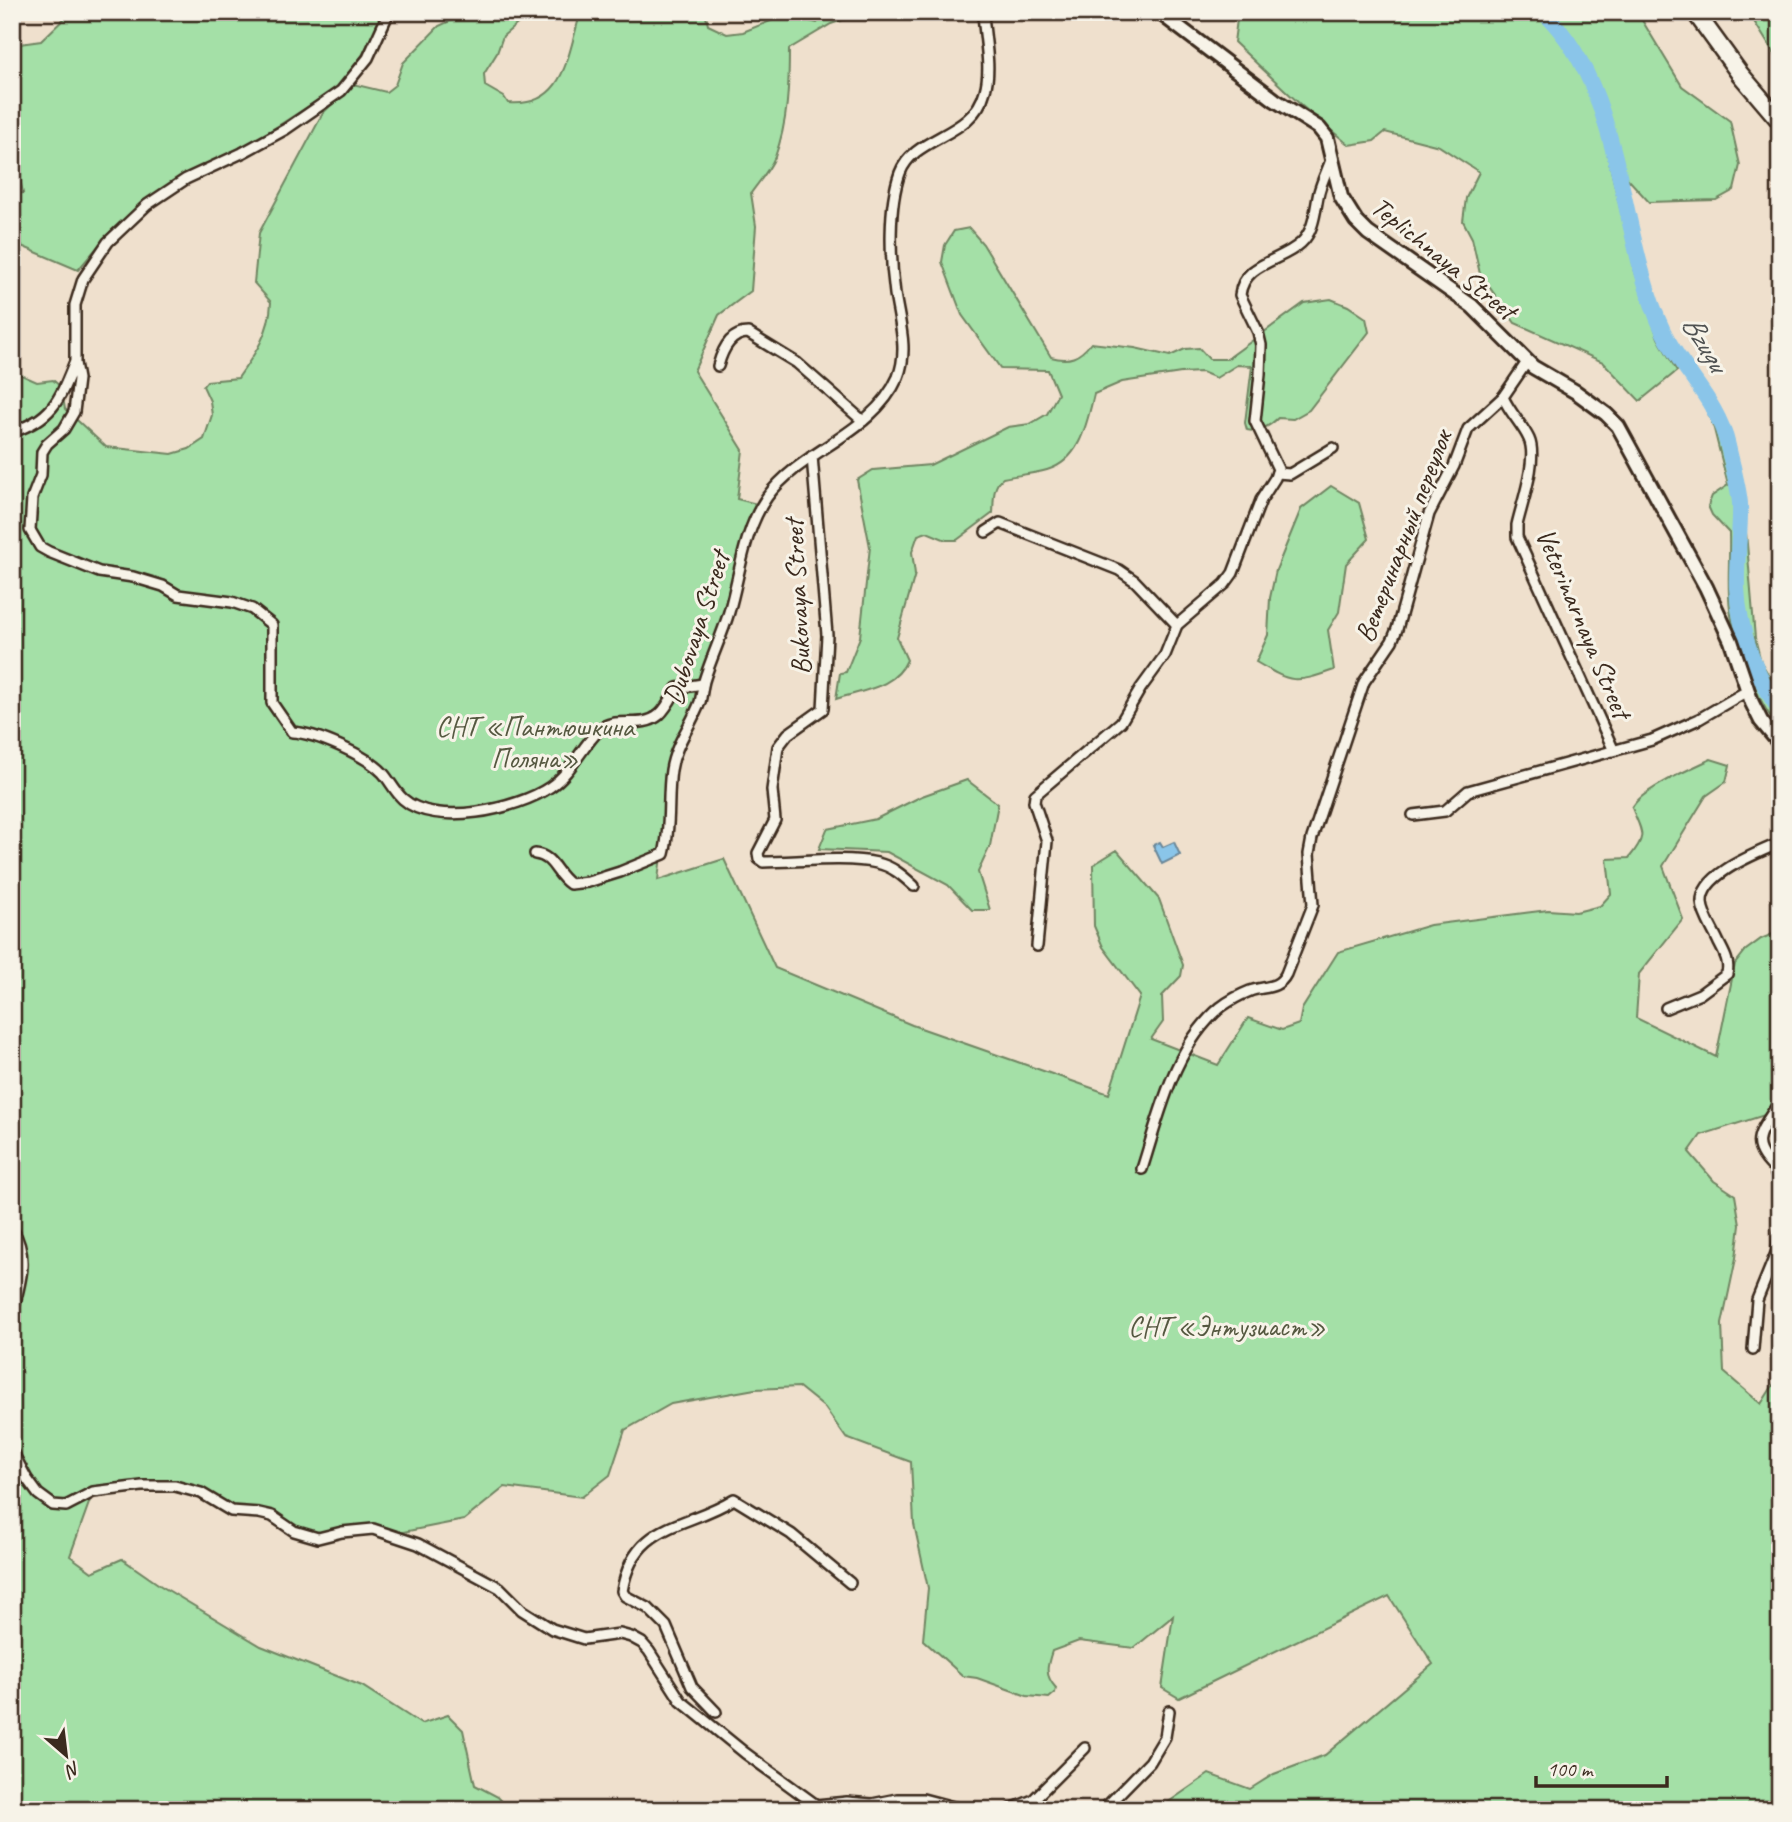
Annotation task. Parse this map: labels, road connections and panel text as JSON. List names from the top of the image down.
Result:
{
  "streets": {
    "street": [
      "Teplichnaya Street",
      "Ветеринарный переулок",
      "Bukovaya Street",
      "Veterinarnaya Street",
      "Dubovaya Street"
    ]
  },
  "crossings": [
    ["Ветеринарный переулок", "Veterinarnaya Street"],
    ["Bukovaya Street", "Dubovaya Street"]
  ],
  "water": ["Bzugu"],
  "parks": ["СНТ «Пантюшкина Поляна»", "СНТ «Энтузиаст»"],
  "scale_bar": "100 m",
  "north": "bottom right"
}
